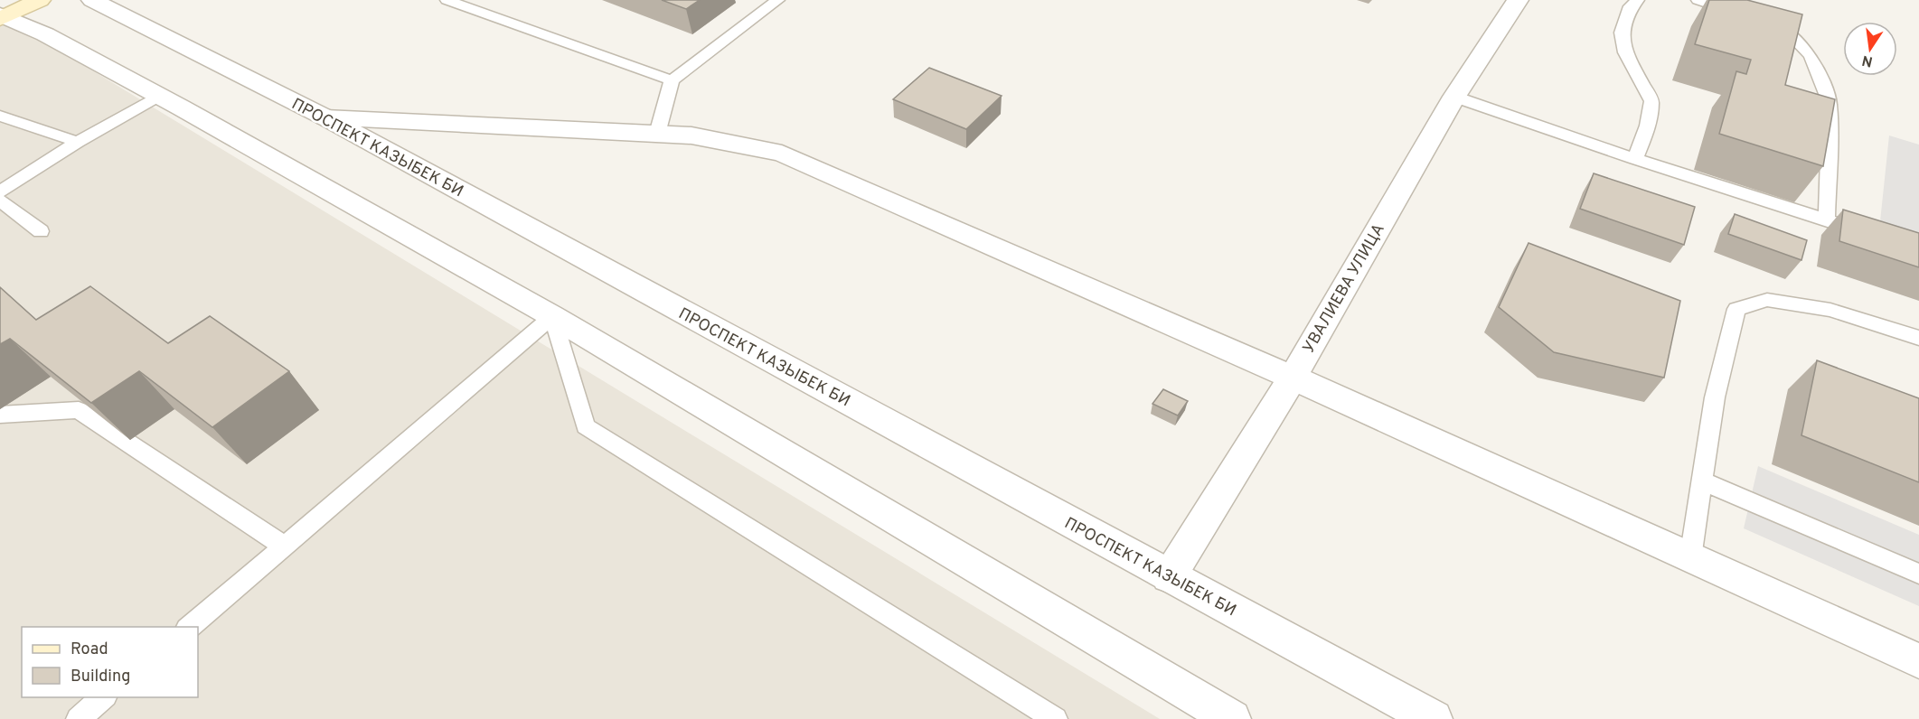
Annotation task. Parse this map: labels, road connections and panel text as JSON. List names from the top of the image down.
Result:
{
  "streets": {
    "street": ["ПРОСПЕКТ КАЗЫБЕК БИ", "УВАЛИЕВА УЛИЦА"]
  },
  "crossings": [
    ["ПРОСПЕКТ КАЗЫБЕК БИ", "УВАЛИЕВА УЛИЦА"]
  ],
  "legend": ["Road", "Building"],
  "north": "bottom"
}
